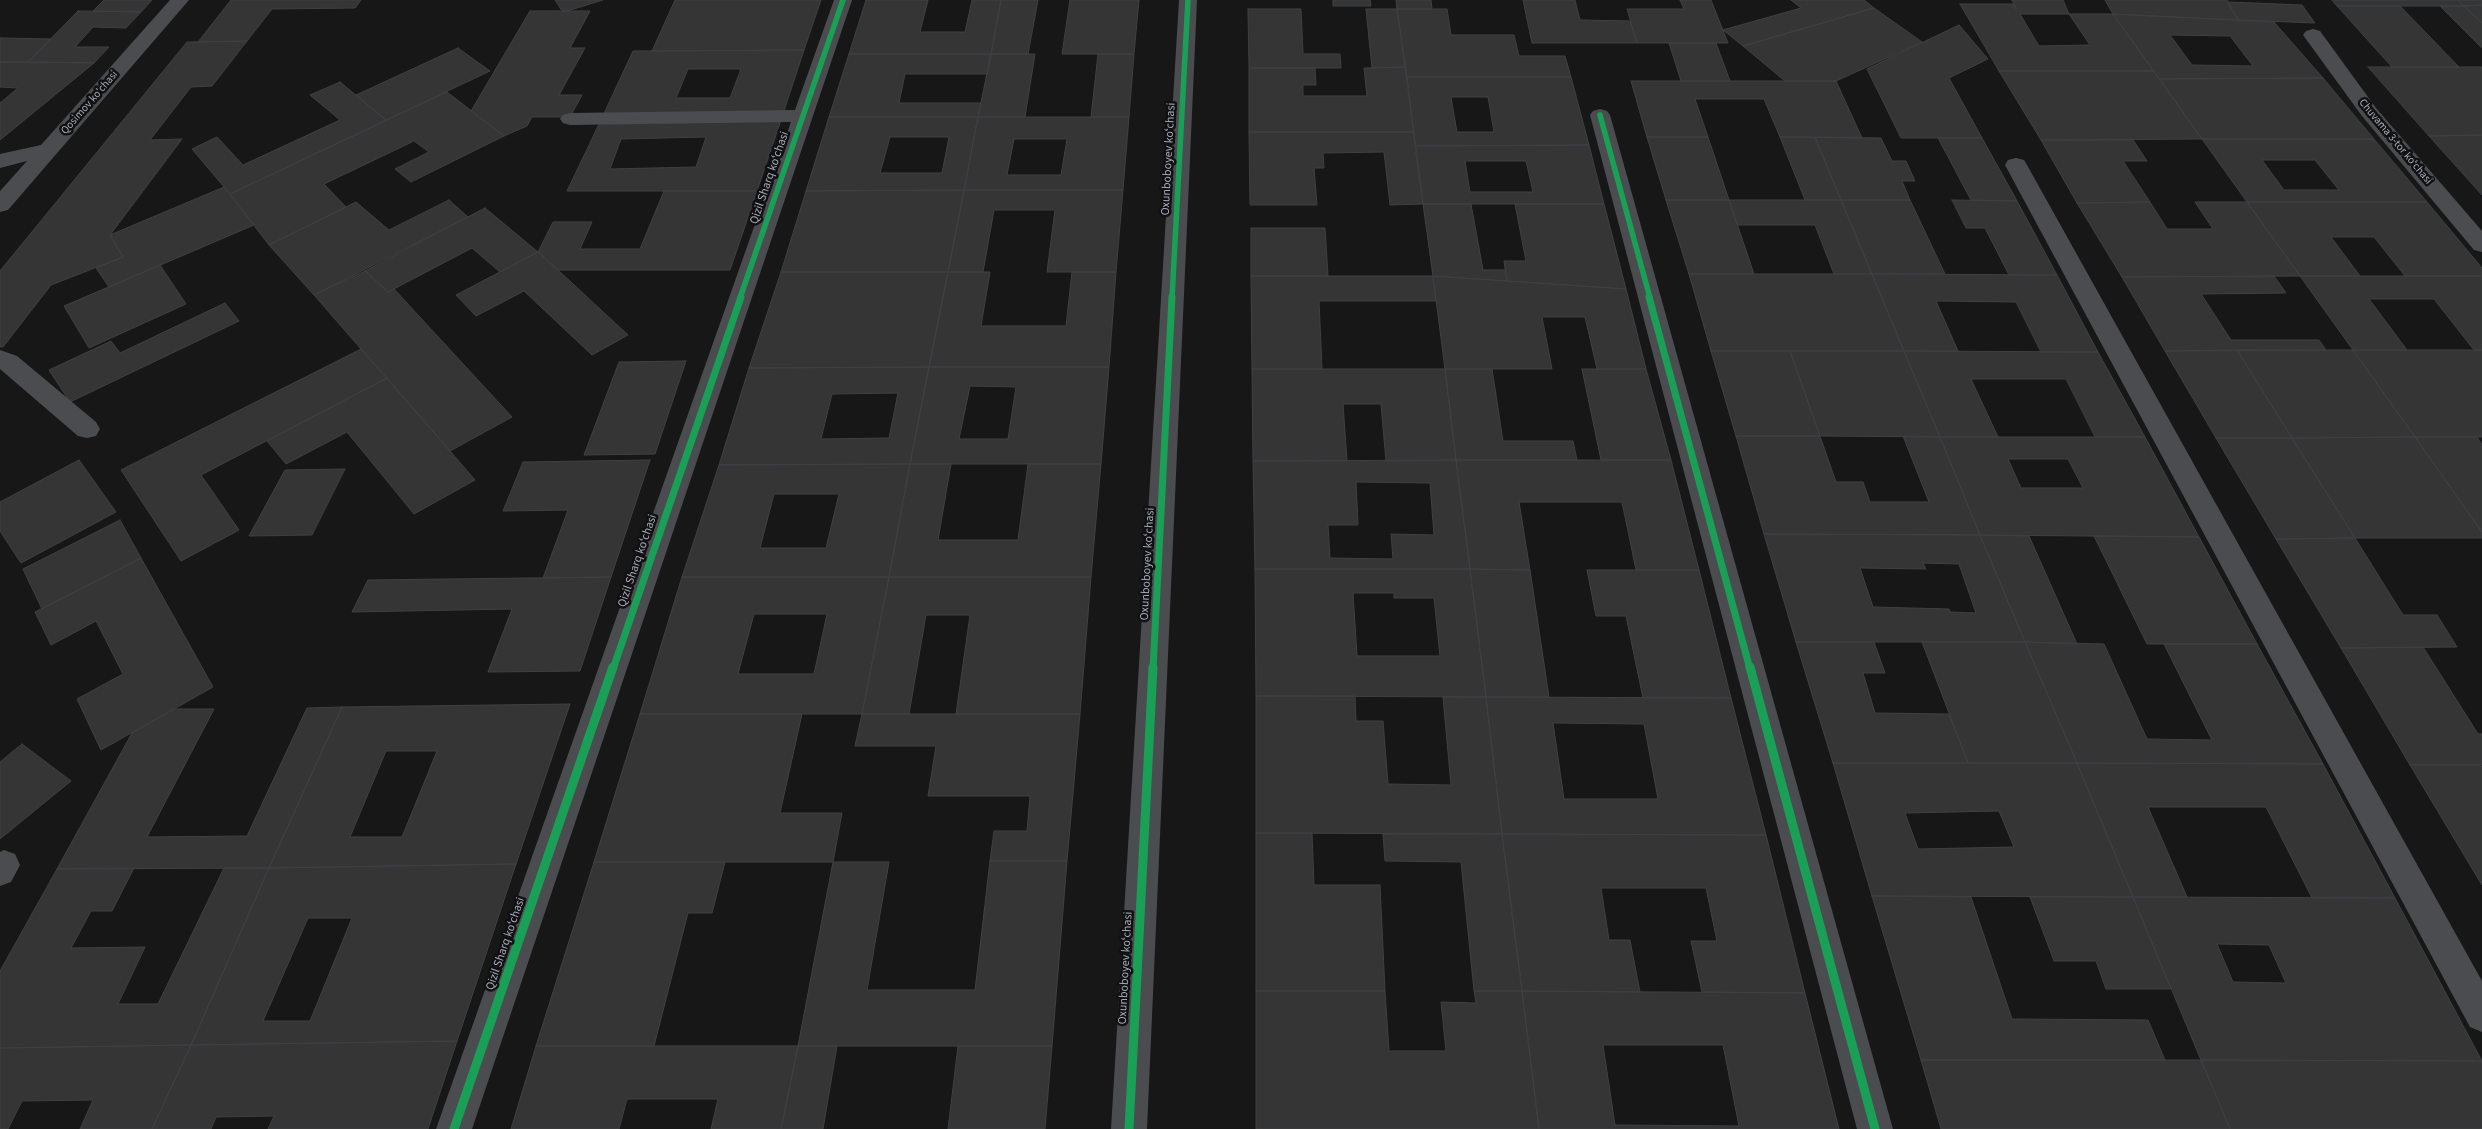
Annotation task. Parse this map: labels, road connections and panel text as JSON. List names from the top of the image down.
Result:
{
  "streets": {
    "street": [
      "Qosimov ko'chasi",
      "Chuvama 3-tor koʻchasi",
      "Oxunboboyev koʻchasi",
      "Qizil Sharq koʻchasi"
    ]
  }
}
